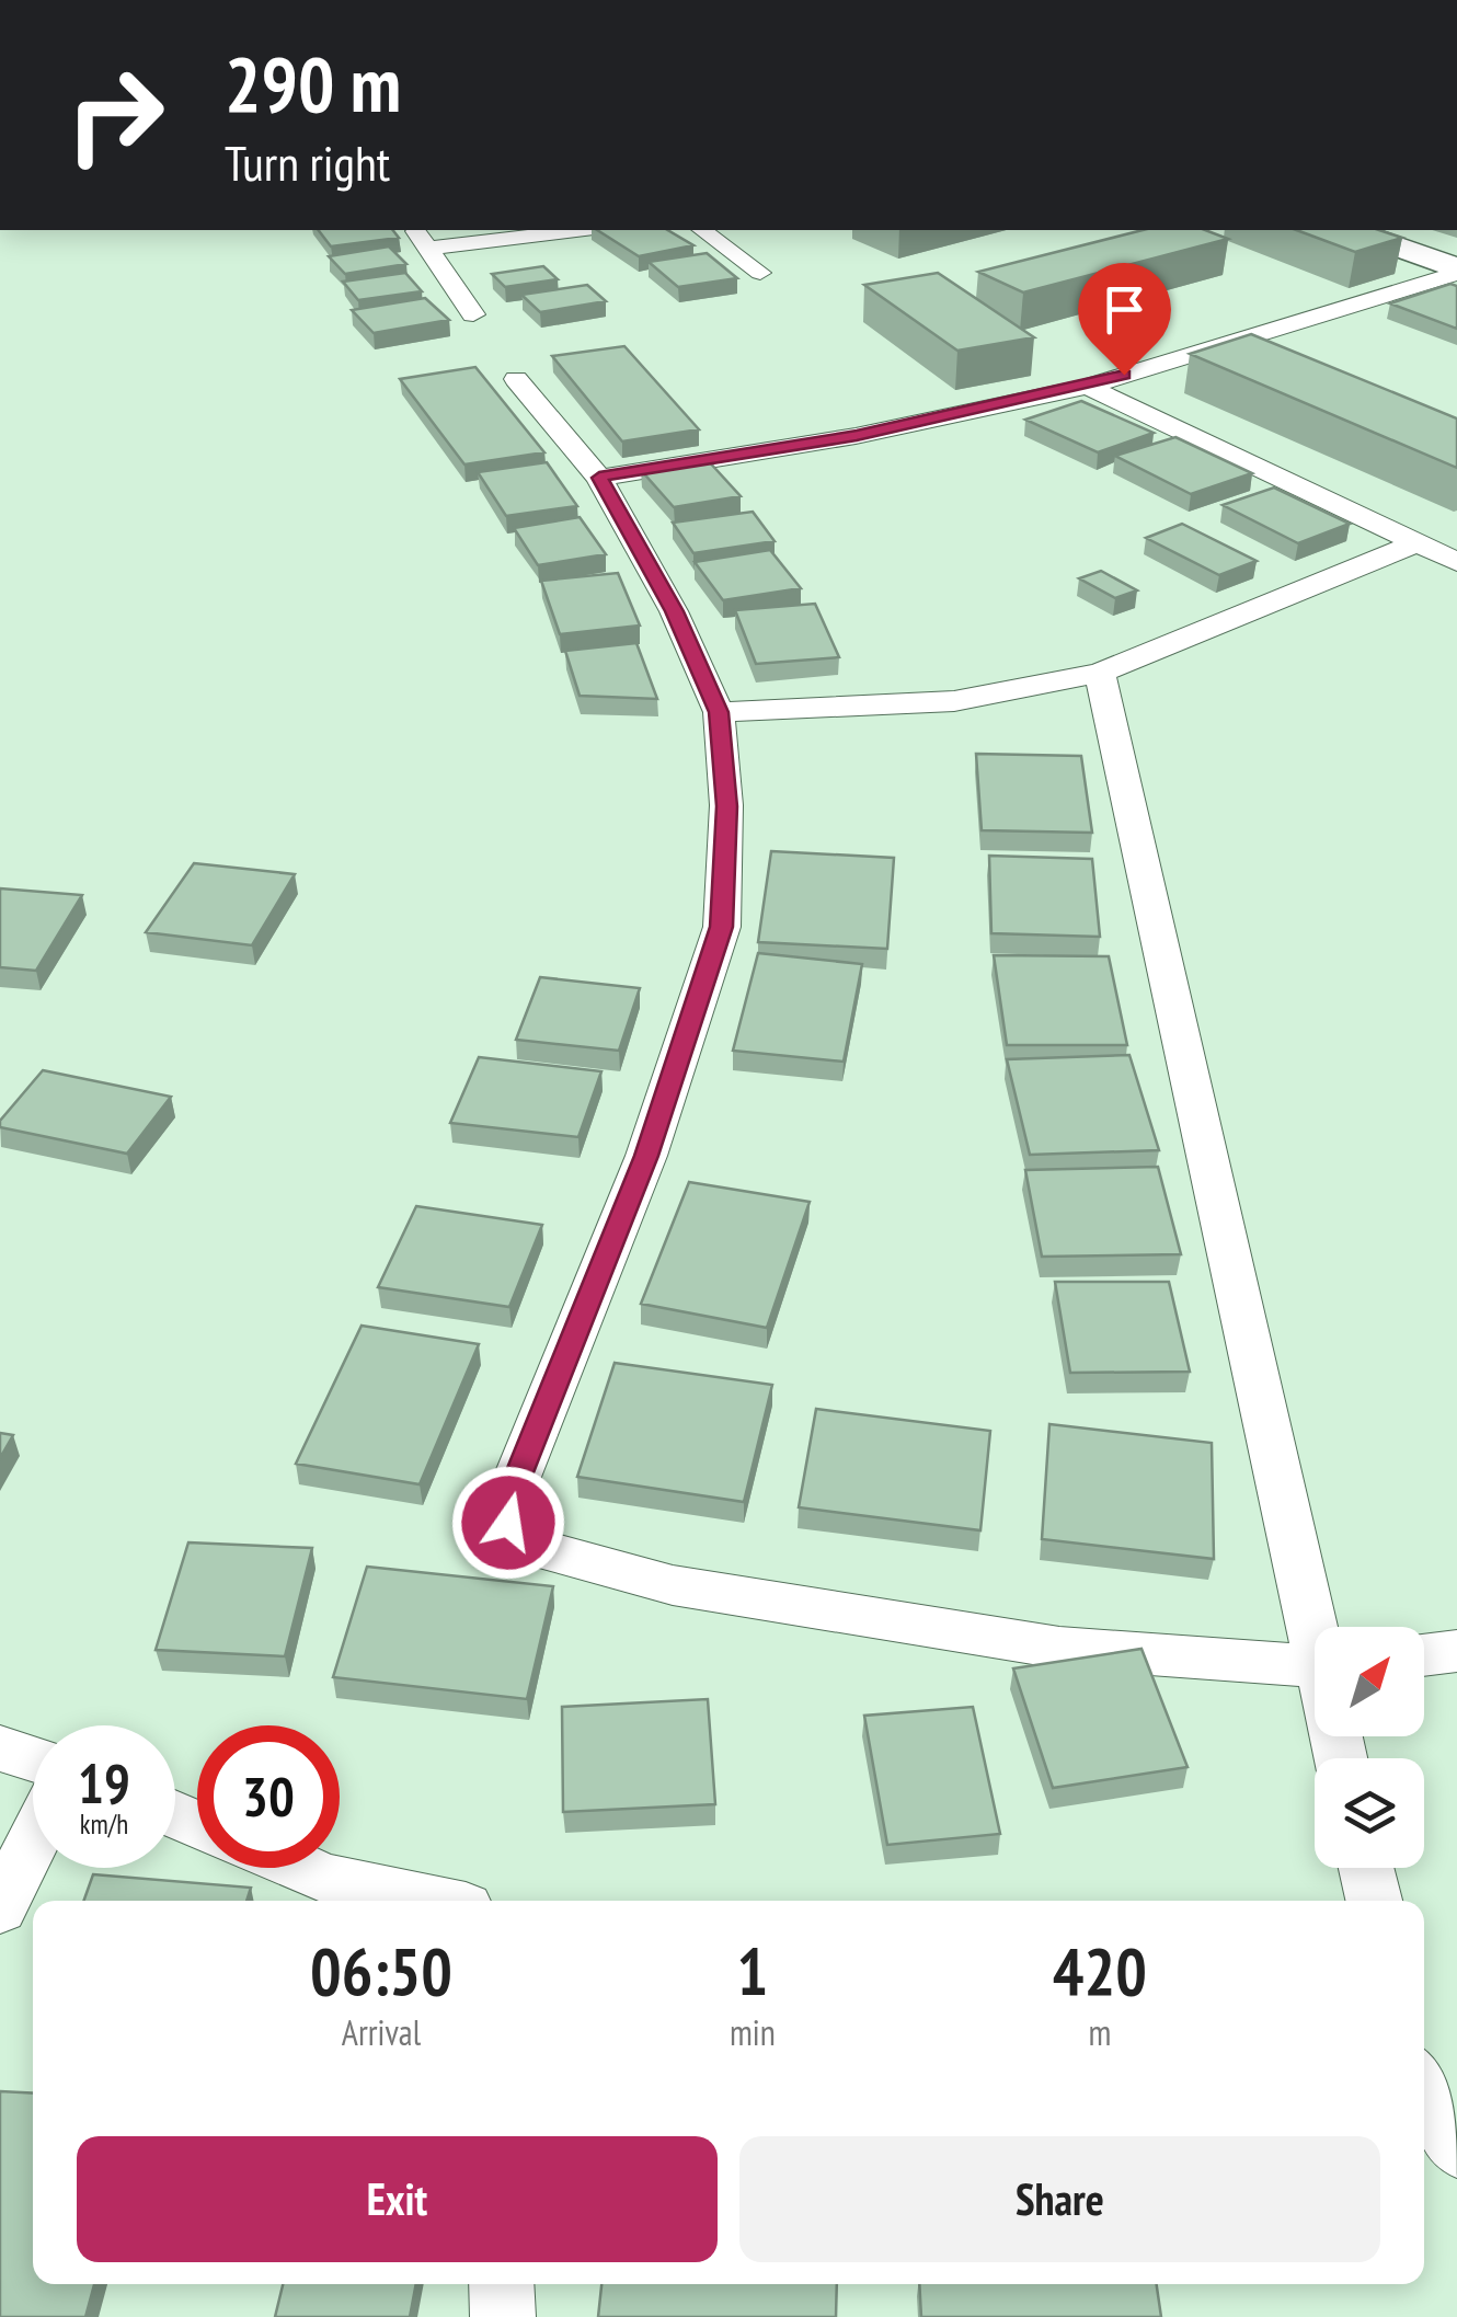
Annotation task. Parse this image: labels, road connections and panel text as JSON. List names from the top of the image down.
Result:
{
  "north": "top right",
  "page": {
    "turn": ["290 m", "Turn right"],
    "speed": "19 km/h",
    "limit": "30",
    "eta": [
      "06:50",
      "Arrival",
      "1",
      "min",
      "420",
      "m"
    ],
    "buttons": ["Exit", "Share"]
  }
}
